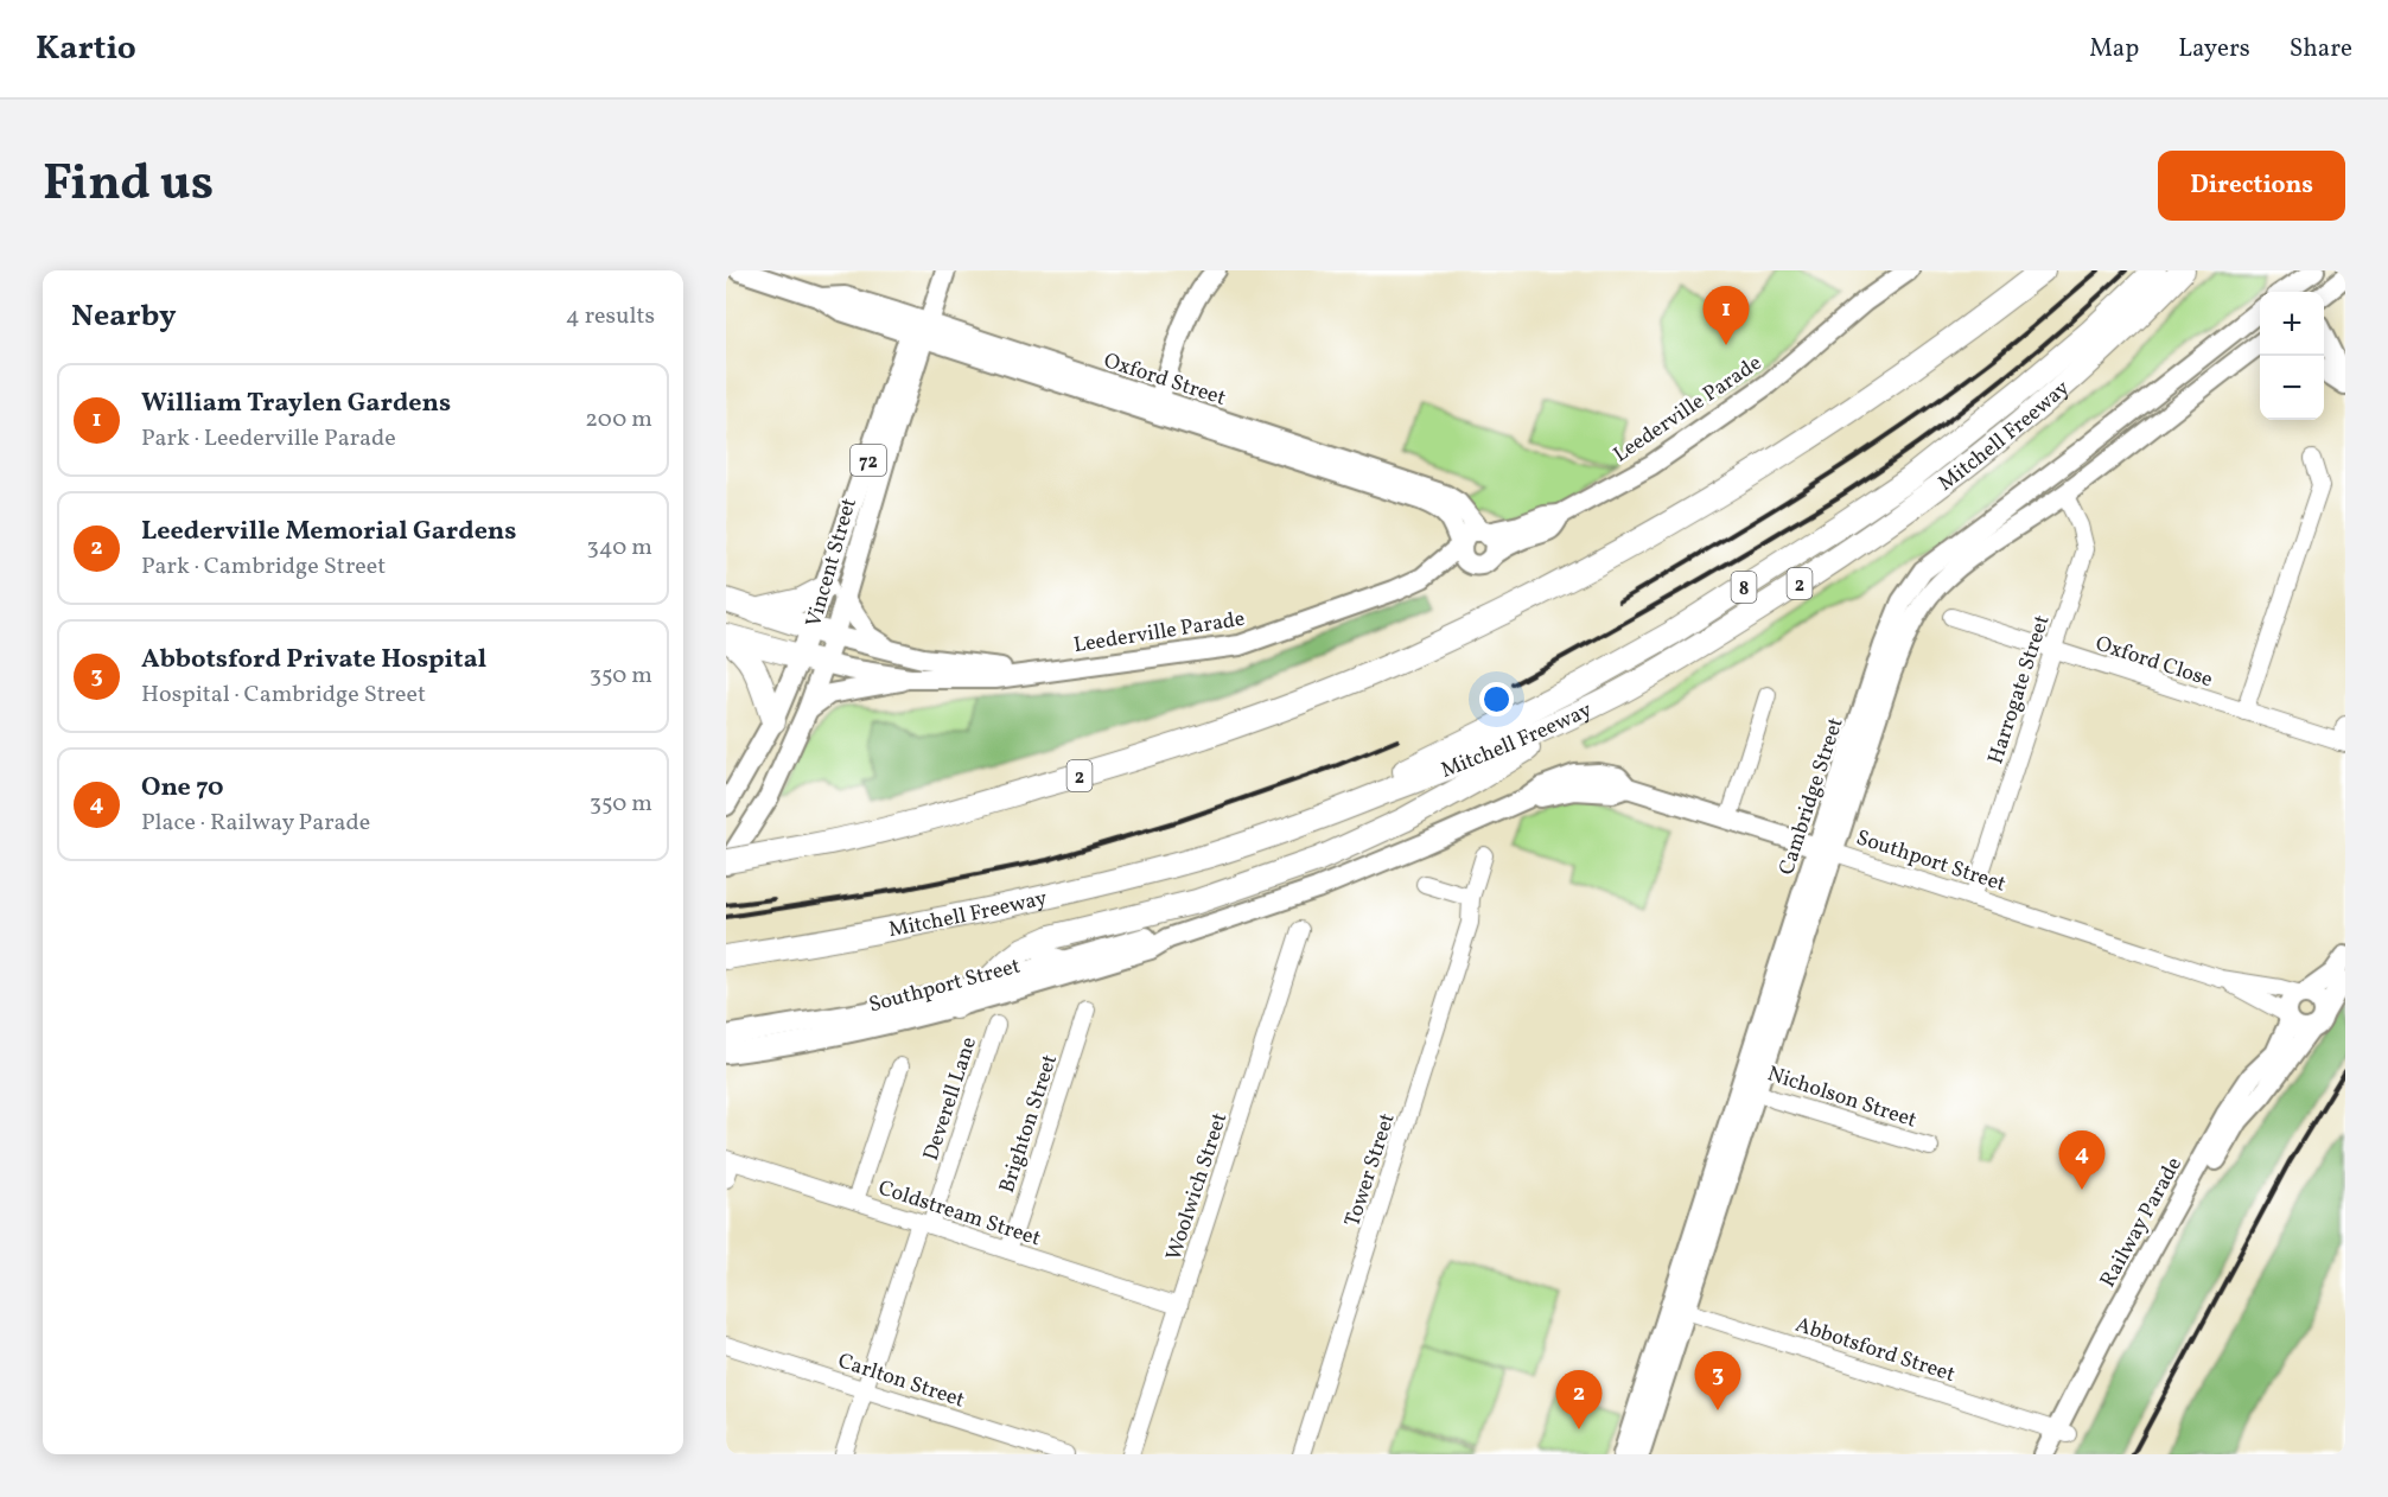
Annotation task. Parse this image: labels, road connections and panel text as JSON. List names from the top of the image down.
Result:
{
  "streets": {
    "highway": ["Mitchell Freeway", "2", "8"],
    "main road": [
      "Oxford Street",
      "Leederville Parade",
      "72",
      "Vincent Street",
      "Cambridge Street",
      "Southport Street",
      "Railway Parade"
    ],
    "street": [
      "Oxford Close",
      "Harrogate Street",
      "Nicholson Street",
      "Deverell Lane",
      "Brighton Street",
      "Tower Street",
      "Woolwich Street",
      "Coldstream Street",
      "Abbotsford Street",
      "Carlton Street"
    ]
  },
  "crossings": [
    ["Oxford Street", "Leederville Parade"],
    ["Oxford Street", "Vincent Street"],
    ["Leederville Parade", "72"],
    ["Leederville Parade", "Vincent Street"],
    ["Mitchell Freeway", "8"],
    ["72", "Vincent Street"],
    ["72", "2"],
    ["Oxford Close", "Harrogate Street"],
    ["Harrogate Street", "Cambridge Street"],
    ["Harrogate Street", "Southport Street"],
    ["Cambridge Street", "Southport Street"],
    ["Cambridge Street", "Nicholson Street"],
    ["Cambridge Street", "Abbotsford Street"],
    ["Southport Street", "Railway Parade"],
    ["Deverell Lane", "Coldstream Street"],
    ["Deverell Lane", "Carlton Street"],
    ["Brighton Street", "Coldstream Street"],
    ["Woolwich Street", "Coldstream Street"],
    ["Railway Parade", "Abbotsford Street"]
  ],
  "page": {
    "header": "Kartio",
    "nav": ["Map", "Layers", "Share"],
    "title": "Find us",
    "buttons": "Directions",
    "heading": ["Nearby", "4 results"],
    "pins": [
      "1",
      "4",
      "3",
      "2"
    ],
    "map_buttons": ["+", "−"],
    "list": [
      {
        "mark": "1",
        "name": "William Traylen Gardens",
        "note": "Park · Leederville Parade",
        "value": "200 m"
      },
      {
        "mark": "2",
        "name": "Leederville Memorial Gardens",
        "note": "Park · Cambridge Street",
        "value": "340 m"
      },
      {
        "mark": "3",
        "name": "Abbotsford Private Hospital",
        "note": "Hospital · Cambridge Street",
        "value": "350 m"
      },
      {
        "mark": "4",
        "name": "One 70",
        "note": "Place · Railway Parade",
        "value": "350 m"
      }
    ]
  }
}
